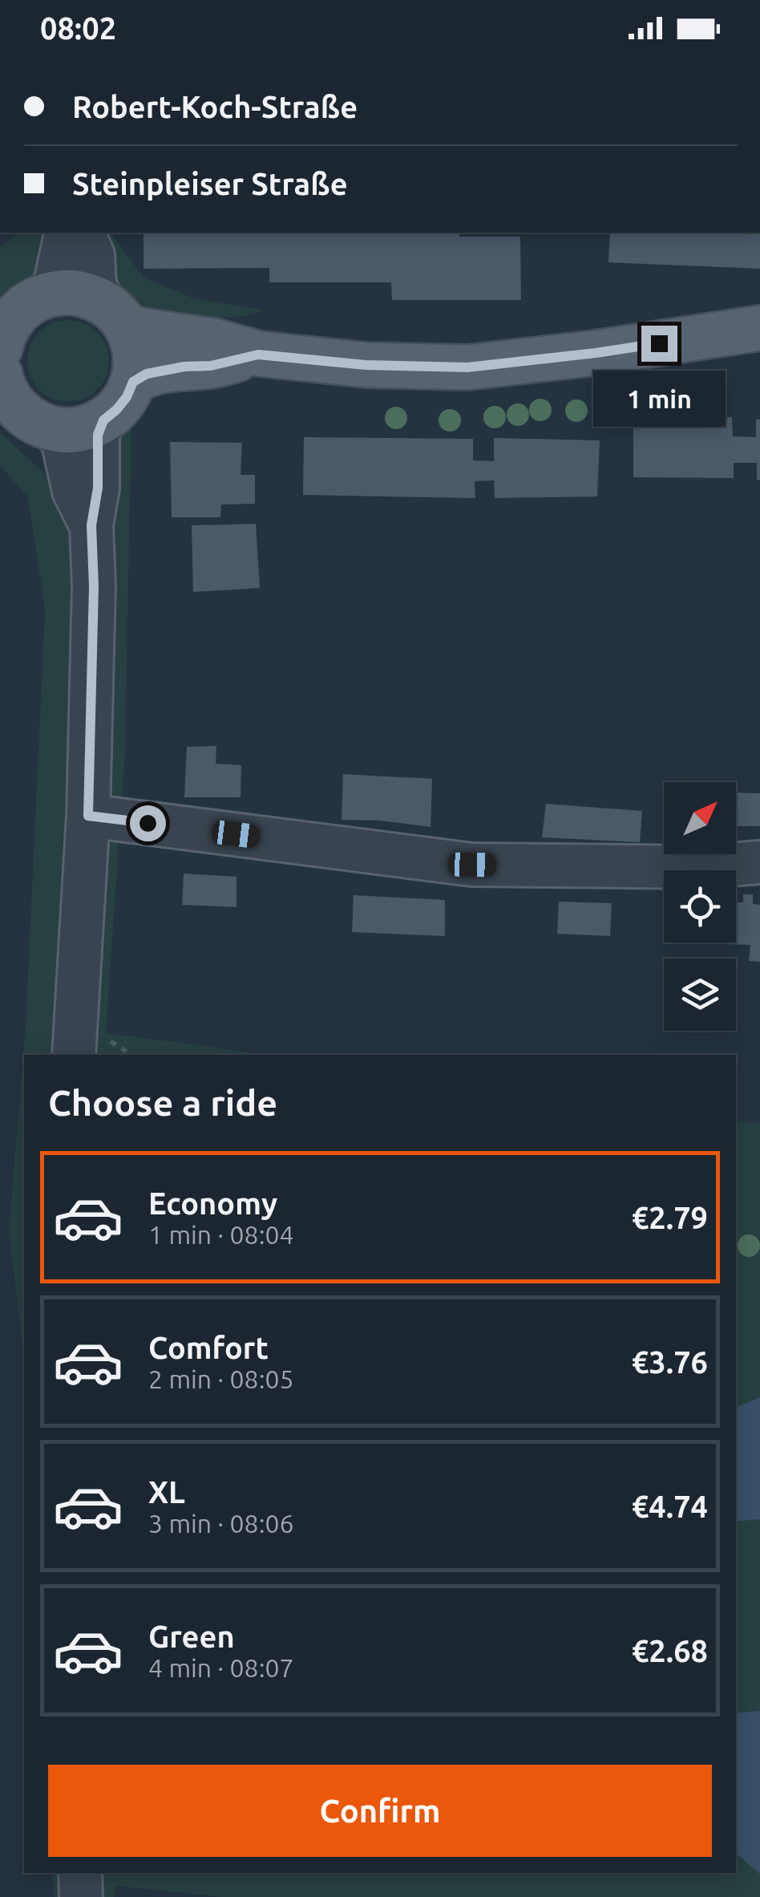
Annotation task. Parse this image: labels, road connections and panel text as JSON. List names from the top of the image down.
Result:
{
  "north": "top right",
  "page": {
    "status": "08:02",
    "banner": ["Robert-Koch-Straße", "Steinpleiser Straße"],
    "bubble": "1 min",
    "heading": "Choose a ride",
    "list": [
      {
        "name": "Economy",
        "note": "1 min · 08:04",
        "value": "€2.79"
      },
      {
        "name": "Comfort",
        "note": "2 min · 08:05",
        "value": "€3.76"
      },
      {
        "name": "XL",
        "note": "3 min · 08:06",
        "value": "€4.74"
      },
      {
        "name": "Green",
        "note": "4 min · 08:07",
        "value": "€2.68"
      }
    ],
    "buttons": "Confirm"
  }
}
